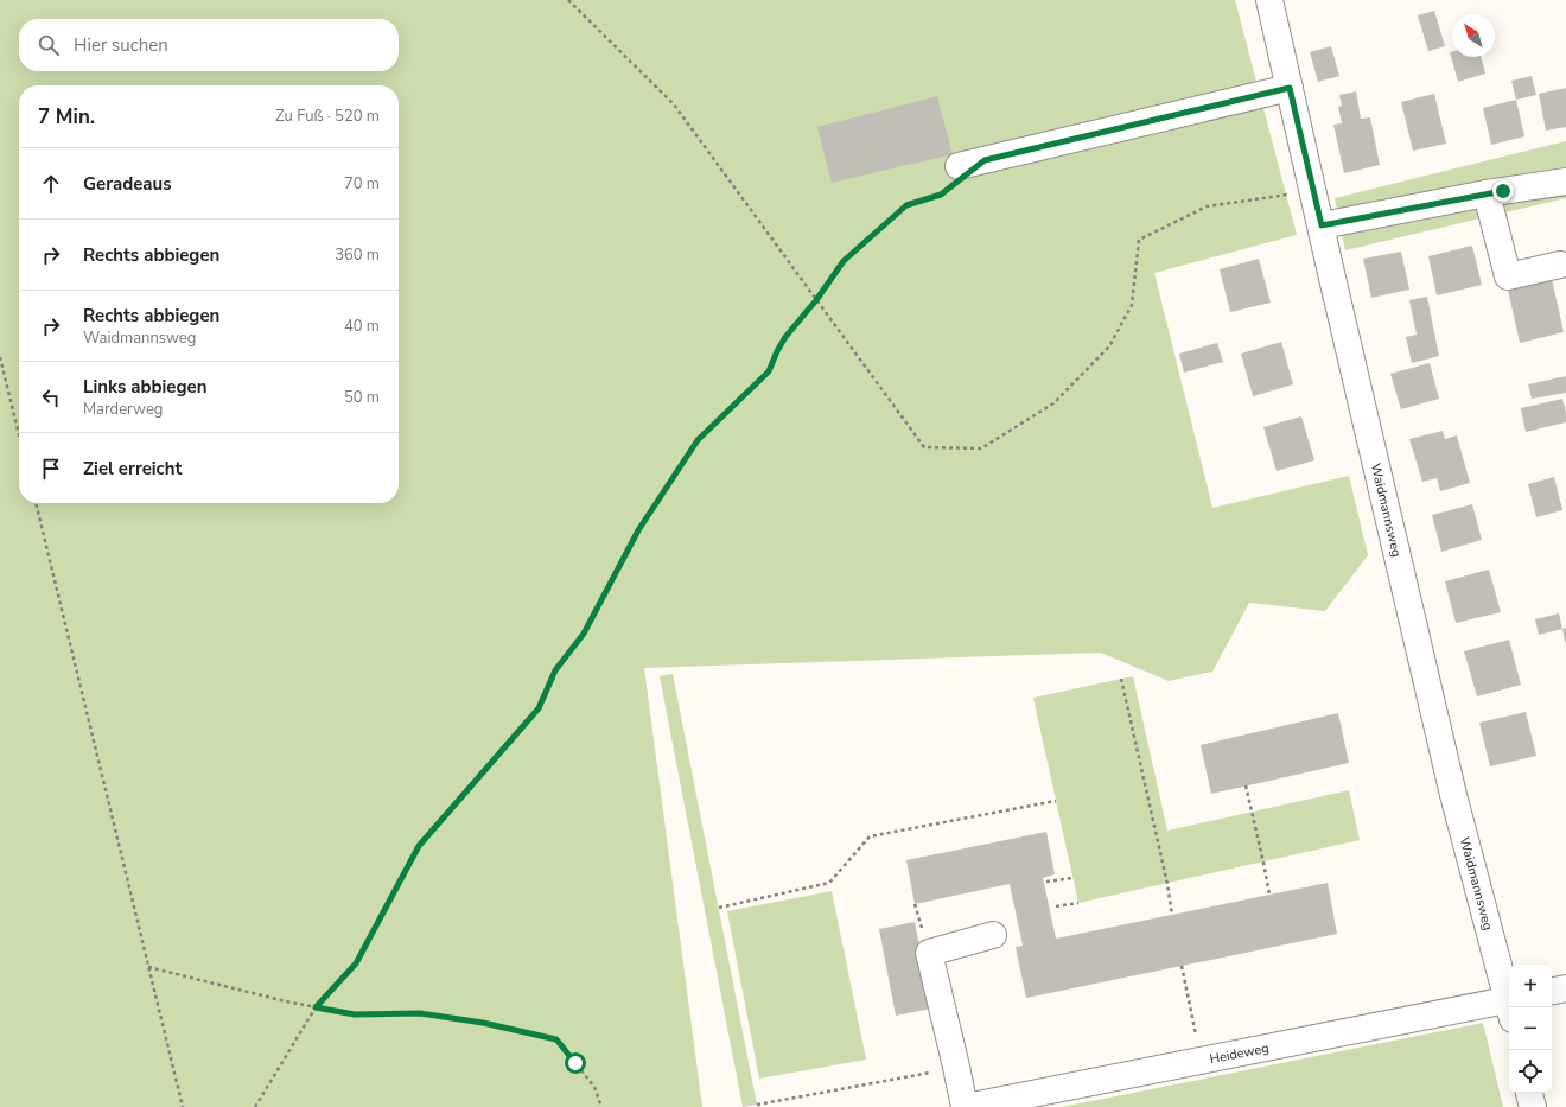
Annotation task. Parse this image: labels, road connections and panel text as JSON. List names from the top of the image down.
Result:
{
  "streets": {
    "street": ["Waidmannsweg", "Heideweg"]
  },
  "north": "top left",
  "page": {
    "search": "Hier suchen",
    "heading": ["7 Min.", "Zu Fuß · 520 m"],
    "list": [
      ["Geradeaus", "70 m"],
      ["Rechts abbiegen", "360 m"],
      ["Rechts abbiegen", "Waidmannsweg", "40 m"],
      ["Links abbiegen", "Marderweg", "50 m"],
      "Ziel erreicht"
    ],
    "map_buttons": ["+", "−"]
  }
}
